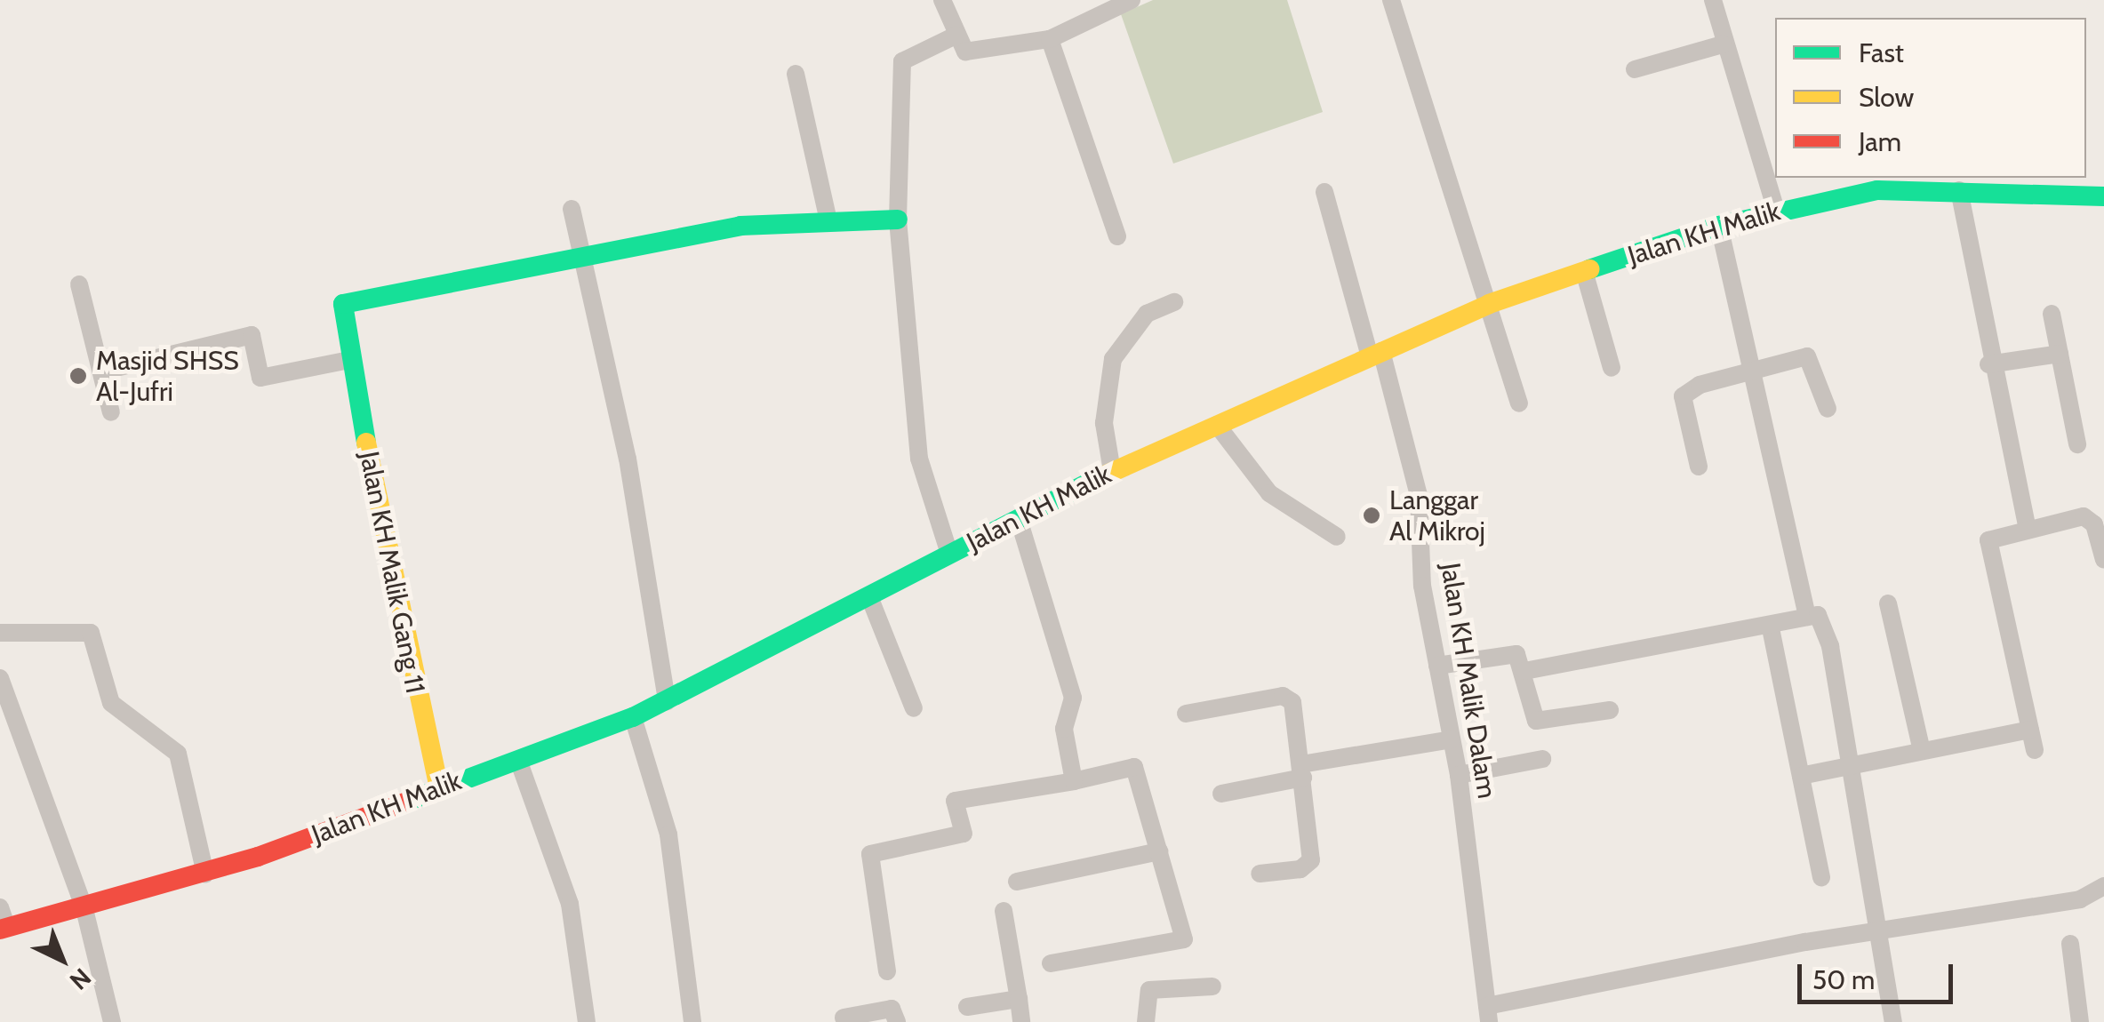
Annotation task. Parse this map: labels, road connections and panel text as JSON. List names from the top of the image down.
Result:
{
  "streets": {
    "street": ["Jalan KH Malik", "Jalan KH Malik Gang 11", "Jalan KH Malik Dalam"]
  },
  "crossings": [
    ["Jalan KH Malik", "Jalan KH Malik Gang 11"],
    ["Jalan KH Malik", "Jalan KH Malik Dalam"]
  ],
  "places": ["Masjid SHSS Al-Jufri", "Langgar Al Mikroj"],
  "legend": ["Fast", "Slow", "Jam"],
  "scale_bar": "50 m",
  "north": "bottom right"
}
